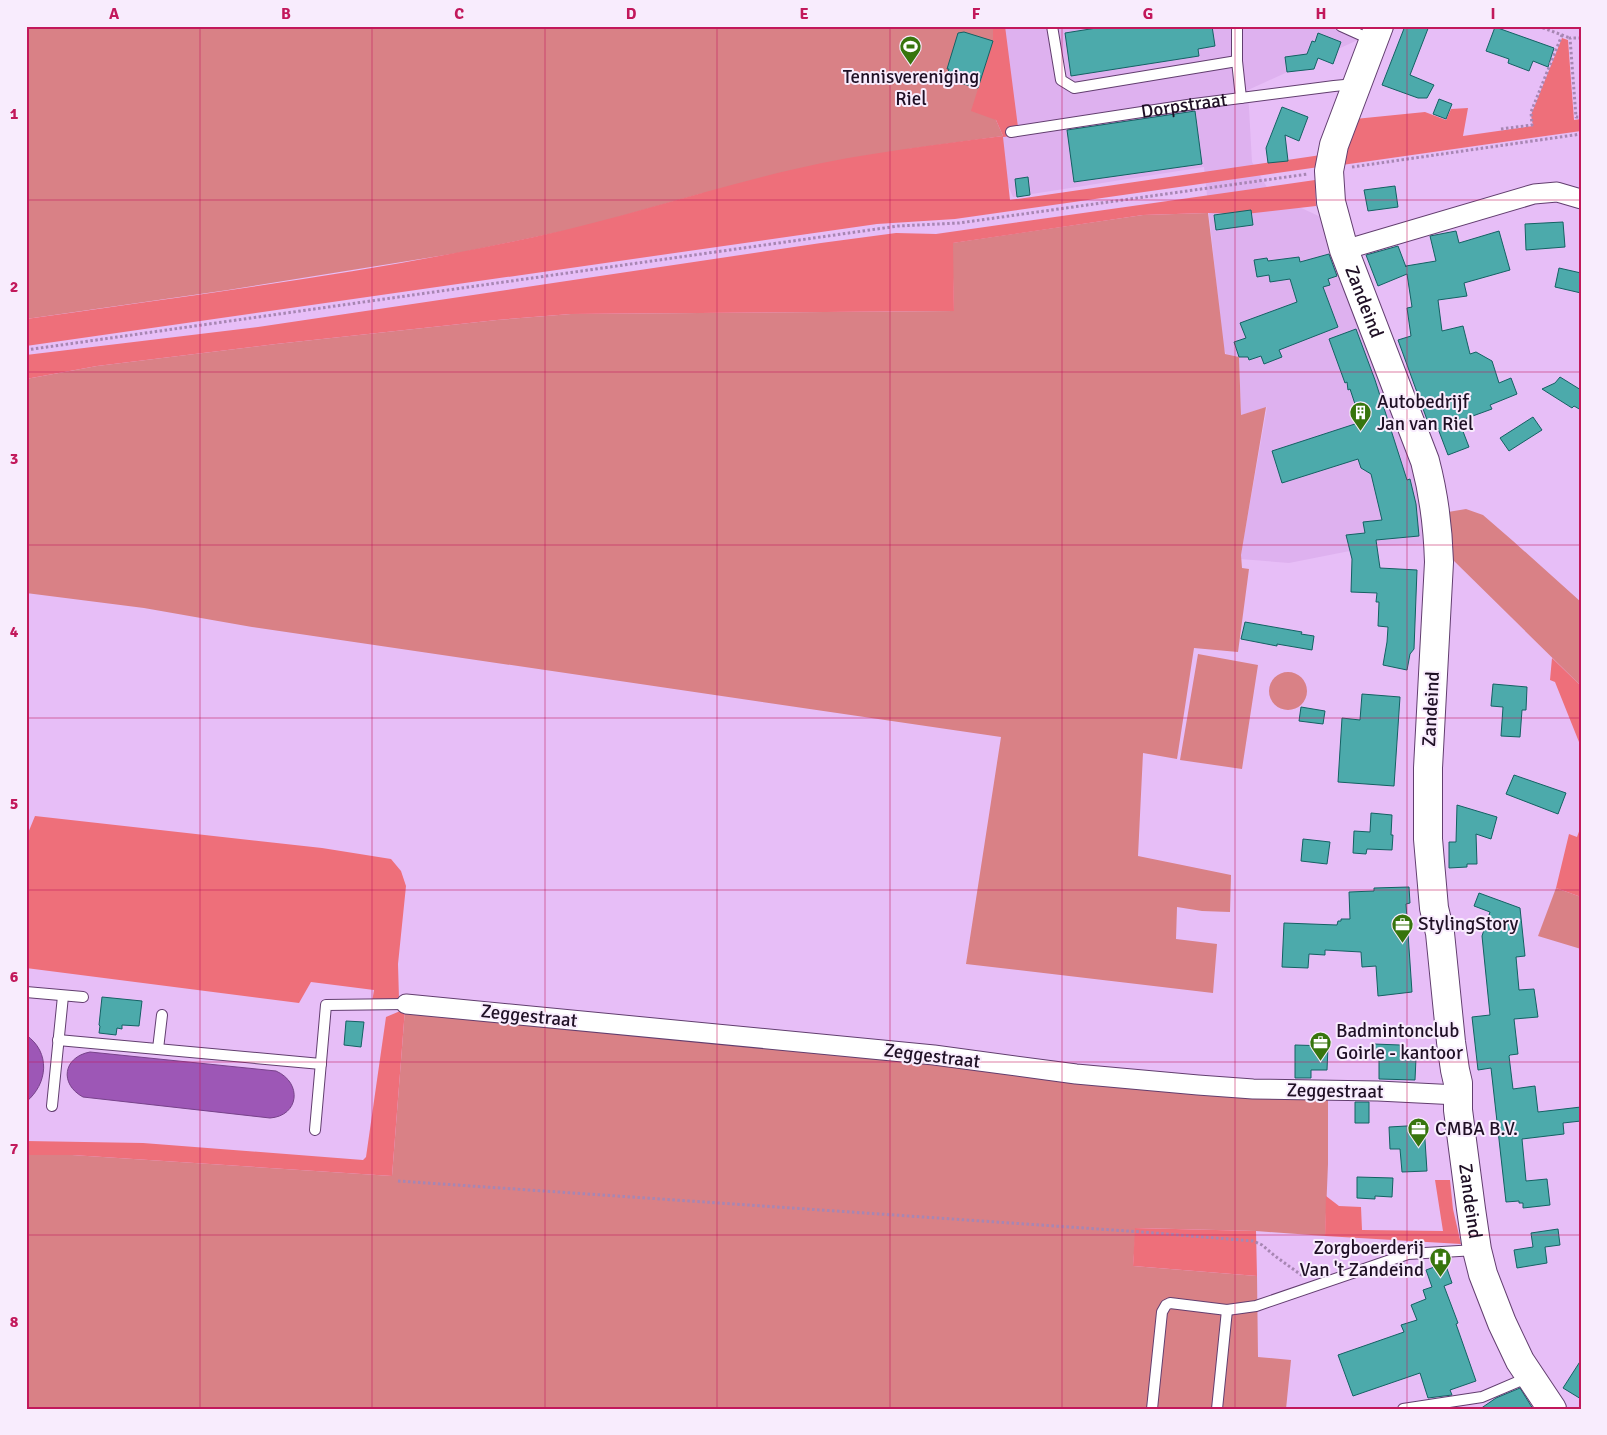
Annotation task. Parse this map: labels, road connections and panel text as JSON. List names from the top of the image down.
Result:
{
  "streets": {
    "street": ["Zandeind", "Zeggestraat"],
    "lane": ["Dorpstraat"]
  },
  "crossings": [
    ["Zandeind", "Zeggestraat"]
  ],
  "places": {
    "sports": ["Tennisvereniging Riel"],
    "building": ["Autobedrijf Jan van Riel"],
    "office": ["StylingStory", "Badmintonclub Goirle - kantoor", "CMBA B.V."],
    "hospital": ["Zorgboerderij Van 't Zandeind"]
  },
  "grid": {
    "columns": [
      "A",
      "B",
      "C",
      "D",
      "E",
      "F",
      "G",
      "H",
      "I"
    ],
    "rows": [
      "1",
      "2",
      "3",
      "4",
      "5",
      "6",
      "7",
      "8"
    ]
  }
}
